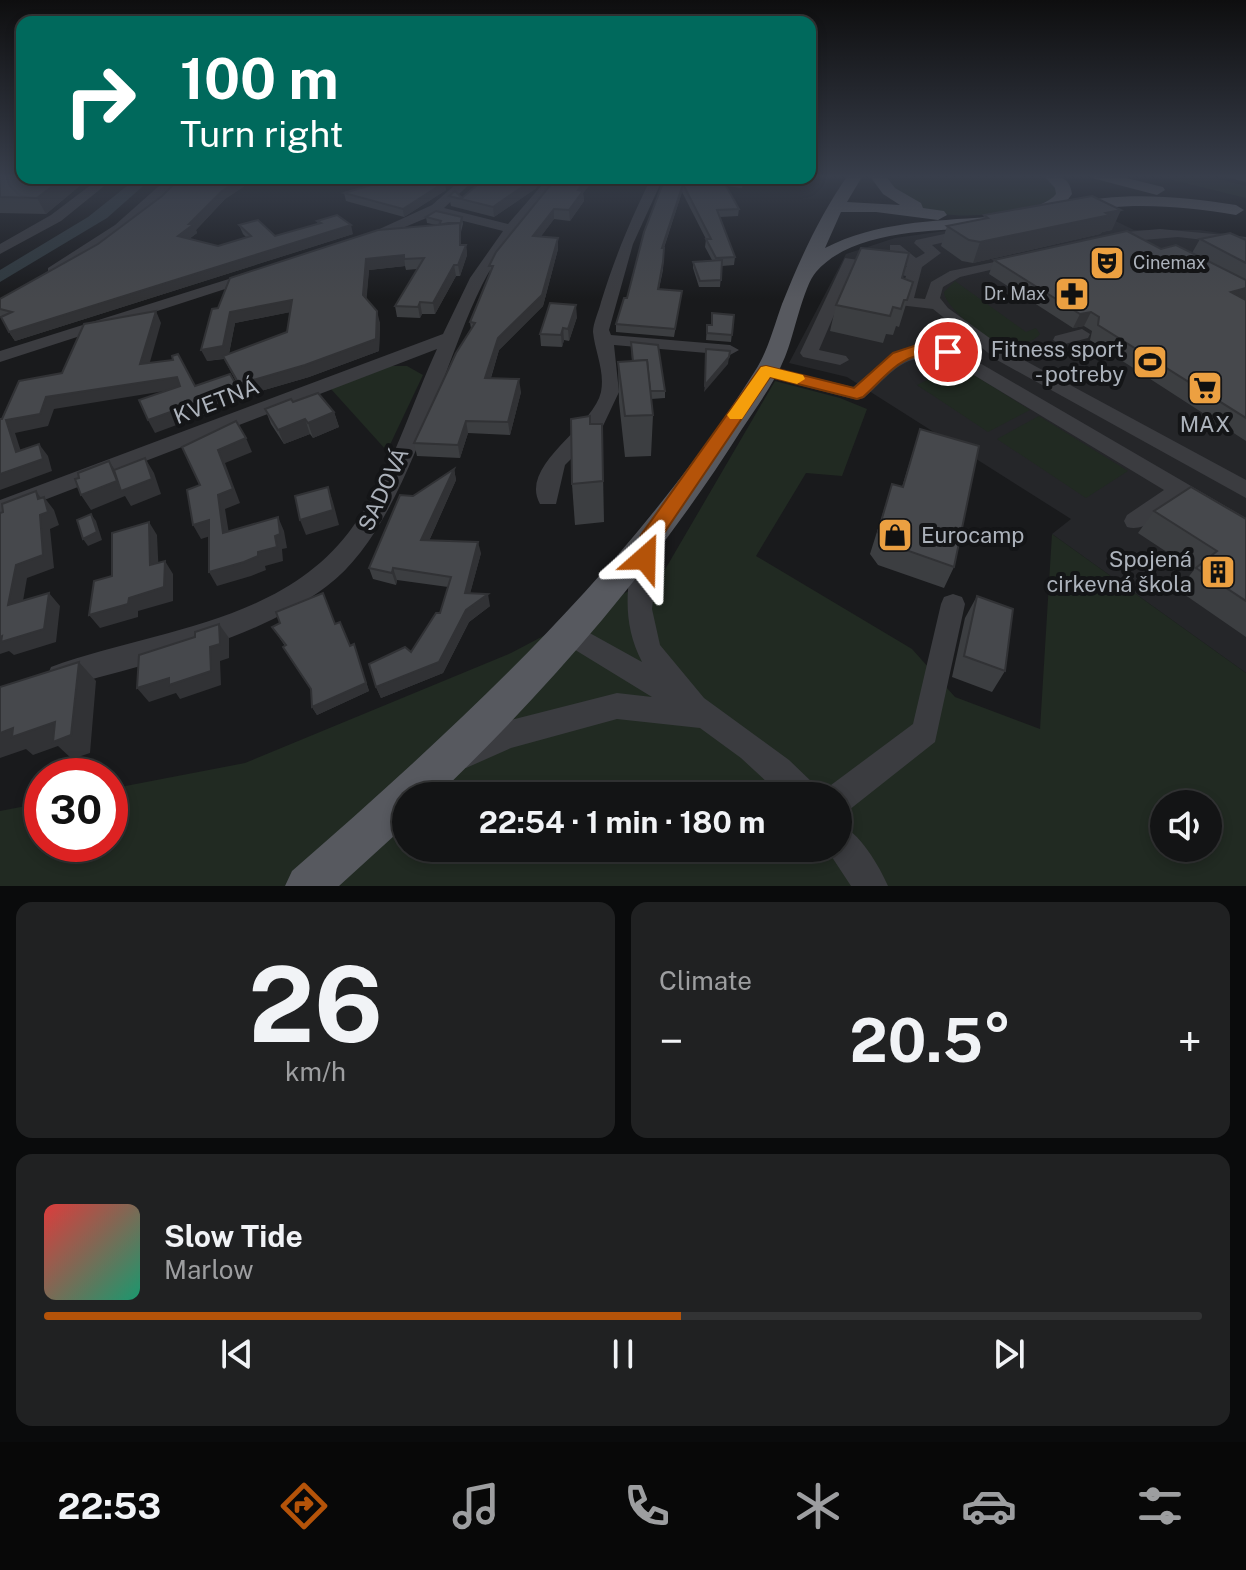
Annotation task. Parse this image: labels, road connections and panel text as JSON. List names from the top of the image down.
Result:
{
  "streets": {
    "street": ["KVETNÁ", "SADOVÁ"]
  },
  "crossings": [
    ["KVETNÁ", "SADOVÁ"]
  ],
  "places": {
    "theatre": ["Cinemax"],
    "pharmacy": ["Dr. Max"],
    "sports": ["Fitness sport - potreby"],
    "supermarket": ["MAX"],
    "shop": ["Eurocamp"],
    "building": ["Spojená cirkevná škola"]
  },
  "page": {
    "turn": ["100 m", "Turn right"],
    "limit": "30",
    "trip": "22:54 · 1 min · 180 m",
    "tile": [
      ["26", "km/h"],
      "Climate"
    ],
    "heat": ["−", "20.5°", "+"],
    "song": ["Slow Tide", "Marlow"],
    "tabs": "22:53"
  }
}
